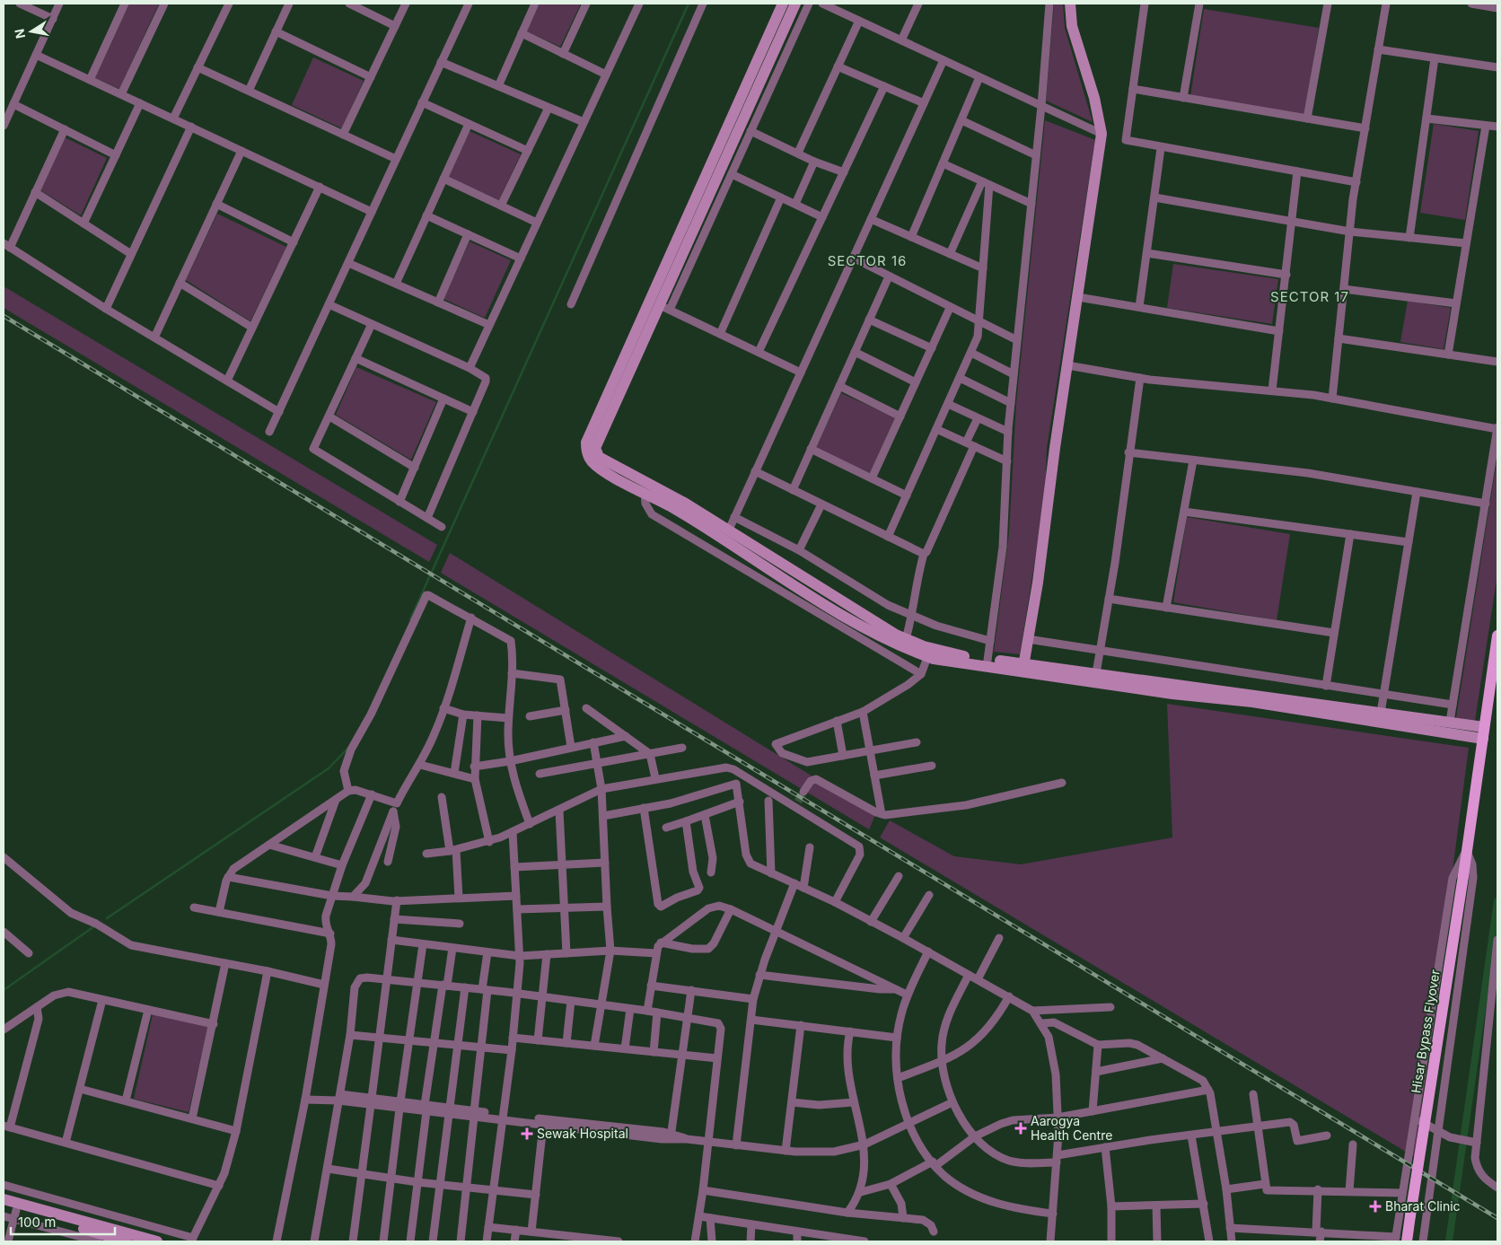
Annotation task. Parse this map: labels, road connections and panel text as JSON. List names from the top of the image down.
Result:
{
  "streets": {
    "main road": ["Hisar Bypass Flyover"]
  },
  "districts": ["SECTOR 16", "SECTOR 17"],
  "places": {
    "health": ["Aarogya Health Centre", "Sewak Hospital", "Bharat Clinic"]
  },
  "scale_bar": "100 m",
  "north": "left"
}
